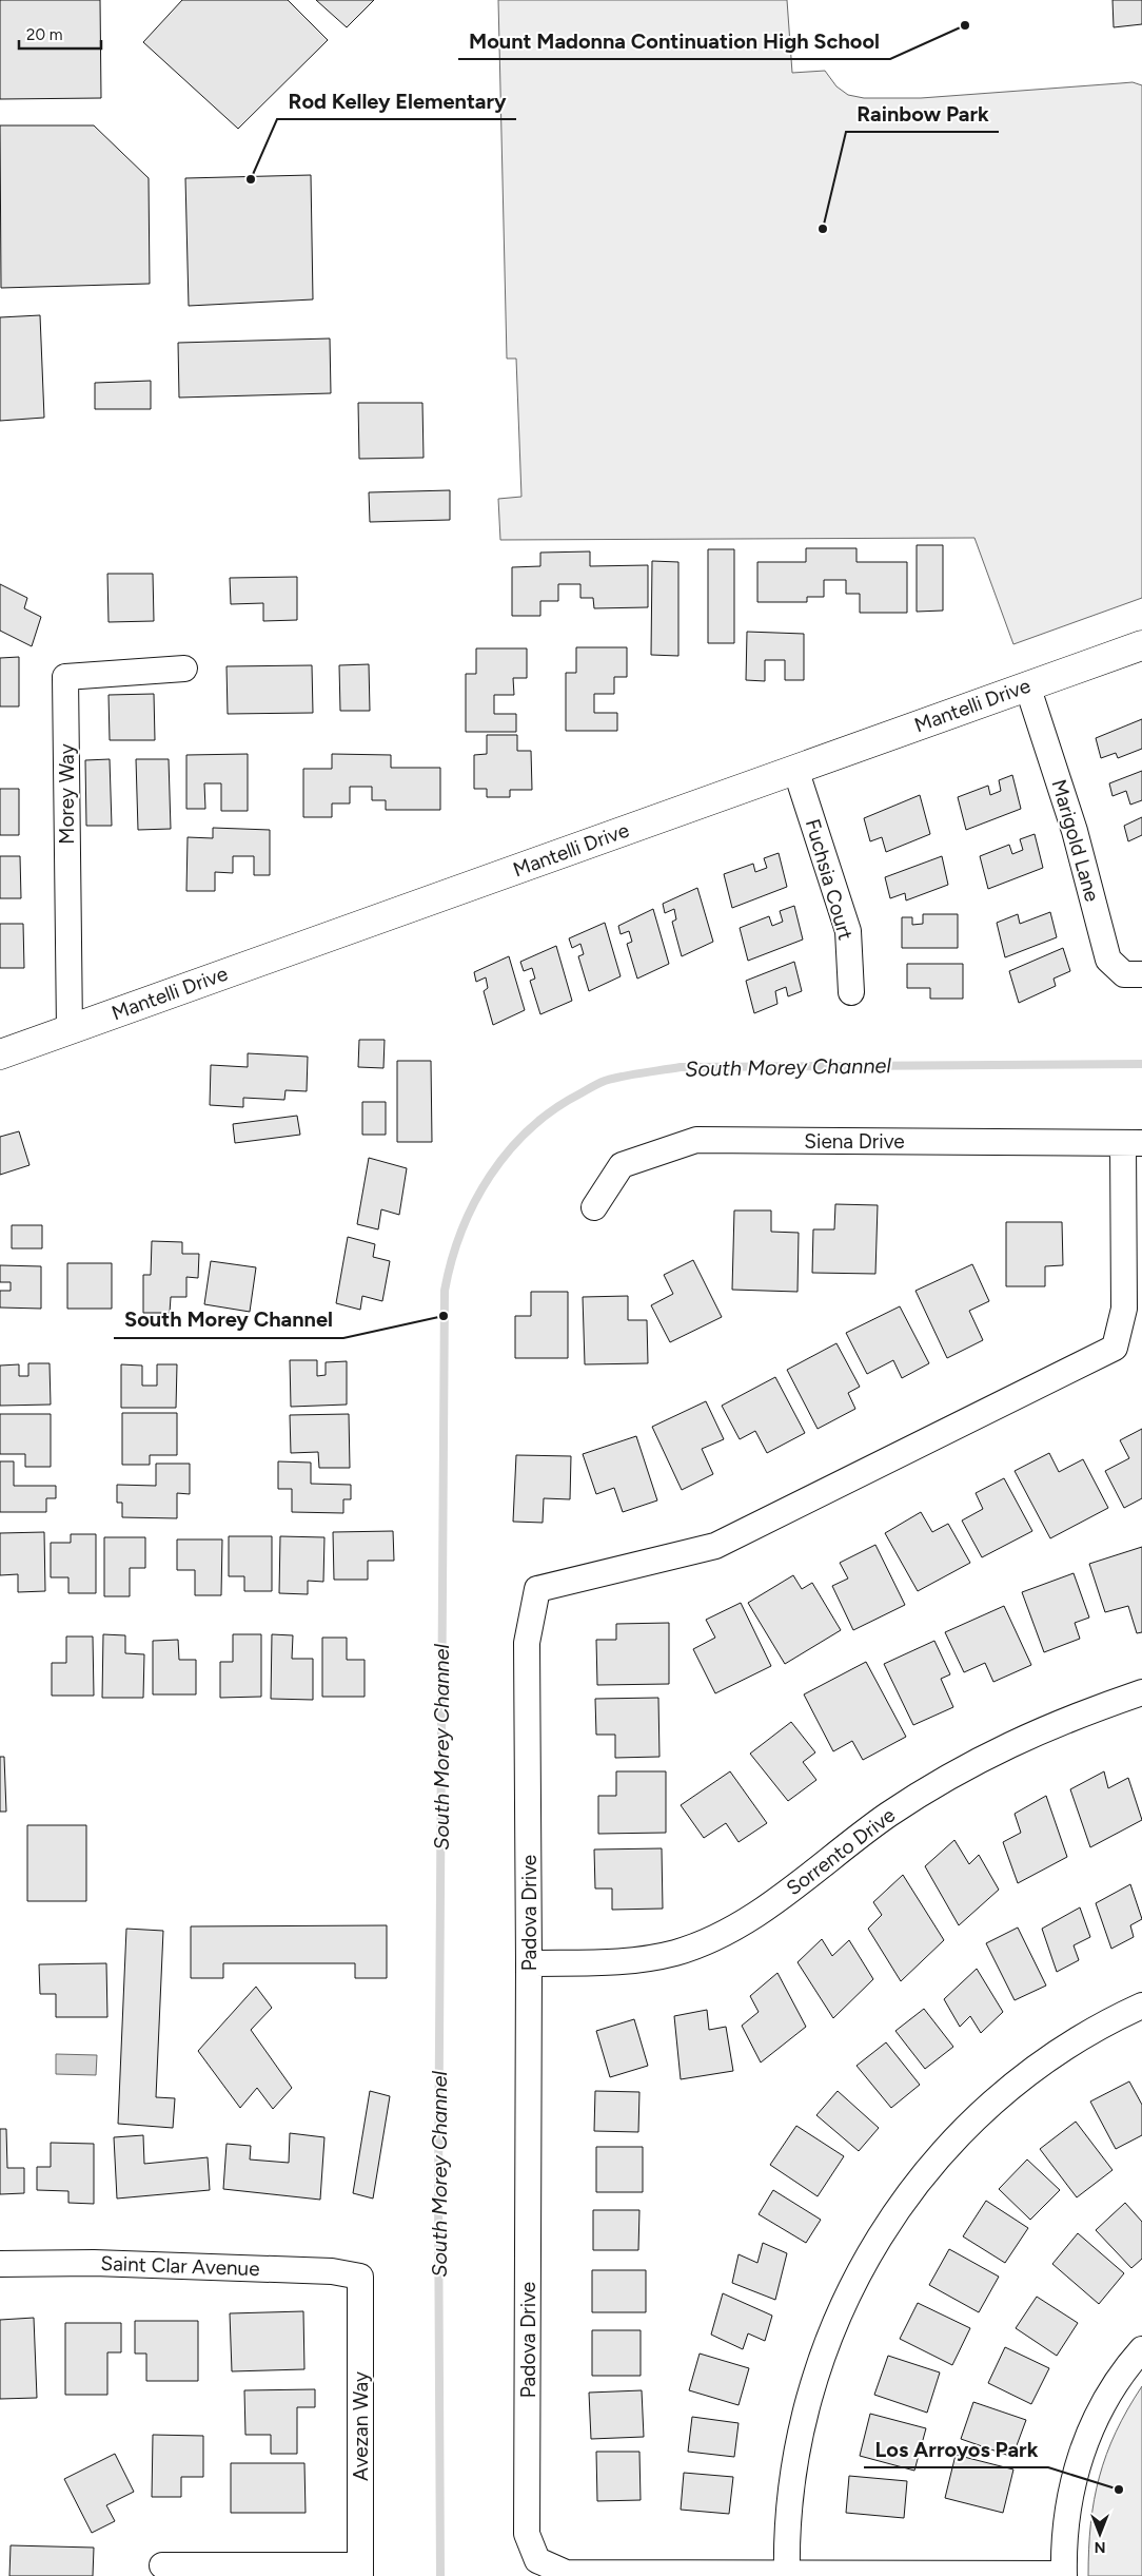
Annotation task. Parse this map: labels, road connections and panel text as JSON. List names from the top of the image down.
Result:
{
  "streets": {
    "street": [
      "Mantelli Drive",
      "Morey Way",
      "Marigold Lane",
      "Fuchsia Court",
      "Siena Drive",
      "Sorrento Drive",
      "Padova Drive",
      "Saint Clar Avenue",
      "Avezan Way"
    ]
  },
  "crossings": [
    ["Mantelli Drive", "Morey Way"],
    ["Mantelli Drive", "Marigold Lane"],
    ["Mantelli Drive", "Fuchsia Court"],
    ["Siena Drive", "Padova Drive"],
    ["Sorrento Drive", "Padova Drive"],
    ["Saint Clar Avenue", "Avezan Way"]
  ],
  "water": ["South Morey Channel"],
  "places": [
    "Mount Madonna Continuation High School",
    "Rod Kelley Elementary",
    "Rainbow Park",
    "South Morey Channel",
    "Los Arroyos Park"
  ],
  "scale_bar": "20 m",
  "north": "bottom"
}
